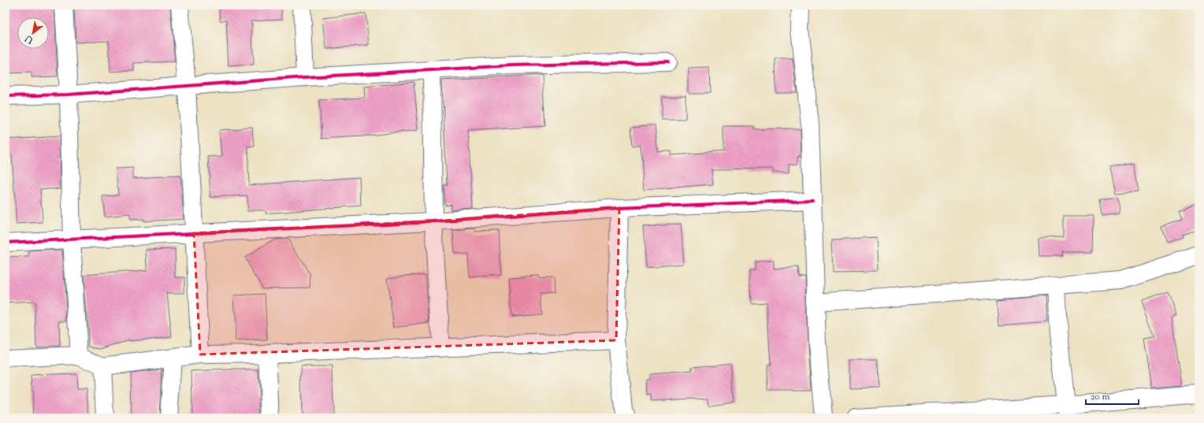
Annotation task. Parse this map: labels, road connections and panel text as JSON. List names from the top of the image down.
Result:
{
  "scale_bar": "20 m",
  "north": "bottom left"
}
